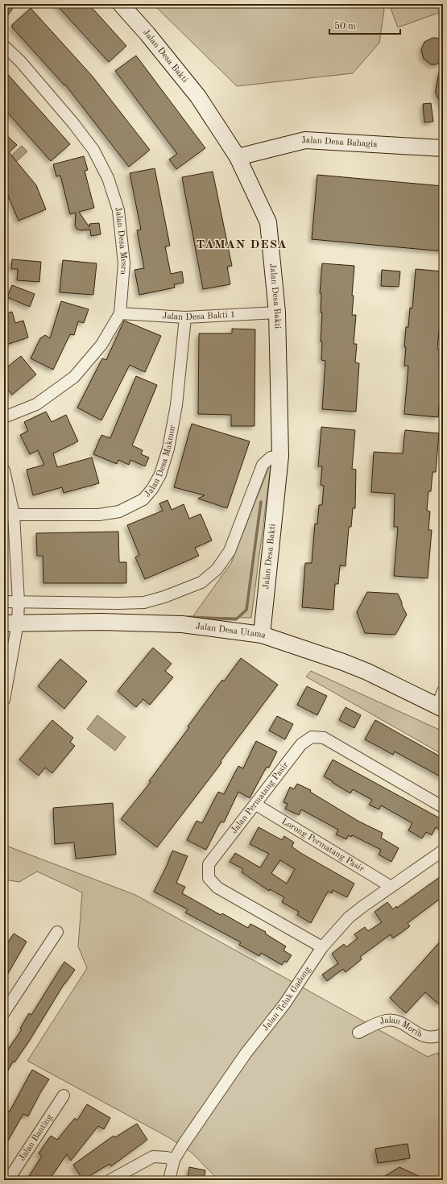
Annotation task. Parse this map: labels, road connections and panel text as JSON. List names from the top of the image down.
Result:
{
  "streets": {
    "street": [
      "Jalan Desa Bakti",
      "Jalan Desa Bahagia",
      "Jalan Desa Mesra",
      "Jalan Desa Bakti 1",
      "Jalan Desa Makmur",
      "Jalan Desa Utama",
      "Jalan Permatang Pasir",
      "Lorong Permatang Pasir",
      "Jalan Teluk Gadong",
      "Jalan Morib",
      "Jalan Banting"
    ]
  },
  "crossings": [
    ["Jalan Desa Bakti", "Jalan Desa Bahagia"],
    ["Jalan Desa Bakti", "Jalan Desa Bakti 1"],
    ["Jalan Desa Bakti", "Jalan Desa Utama"],
    ["Jalan Desa Mesra", "Jalan Desa Bakti 1"],
    ["Jalan Desa Bakti 1", "Jalan Desa Makmur"],
    ["Jalan Permatang Pasir", "Lorong Permatang Pasir"],
    ["Jalan Permatang Pasir", "Jalan Teluk Gadong"],
    ["Lorong Permatang Pasir", "Jalan Teluk Gadong"]
  ],
  "districts": ["TAMAN DESA"],
  "scale_bar": "50 m"
}
